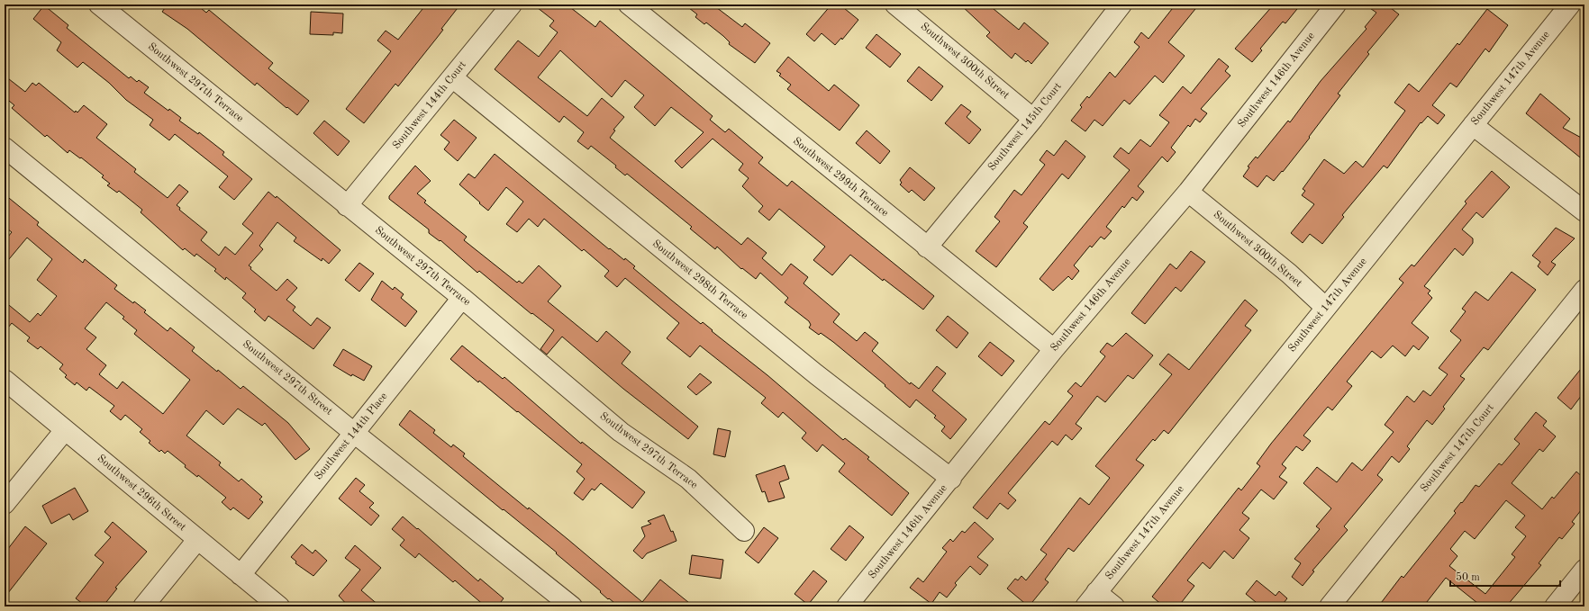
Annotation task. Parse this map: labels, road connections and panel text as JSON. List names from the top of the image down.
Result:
{
  "streets": {
    "street": [
      "Southwest 300th Street",
      "Southwest 147th Avenue",
      "Southwest 146th Avenue",
      "Southwest 297th Terrace",
      "Southwest 144th Court",
      "Southwest 145th Court",
      "Southwest 299th Terrace",
      "Southwest 298th Terrace",
      "Southwest 297th Street",
      "Southwest 144th Place",
      "Southwest 147th Court",
      "Southwest 296th Street"
    ]
  },
  "crossings": [
    ["Southwest 300th Street", "Southwest 147th Avenue"],
    ["Southwest 300th Street", "Southwest 146th Avenue"],
    ["Southwest 300th Street", "Southwest 145th Court"],
    ["Southwest 146th Avenue", "Southwest 299th Terrace"],
    ["Southwest 146th Avenue", "Southwest 298th Terrace"],
    ["Southwest 297th Terrace", "Southwest 144th Court"],
    ["Southwest 297th Terrace", "Southwest 144th Place"],
    ["Southwest 144th Court", "Southwest 298th Terrace"],
    ["Southwest 145th Court", "Southwest 299th Terrace"],
    ["Southwest 297th Street", "Southwest 144th Place"],
    ["Southwest 144th Place", "Southwest 296th Street"]
  ],
  "scale_bar": "50 m"
}
